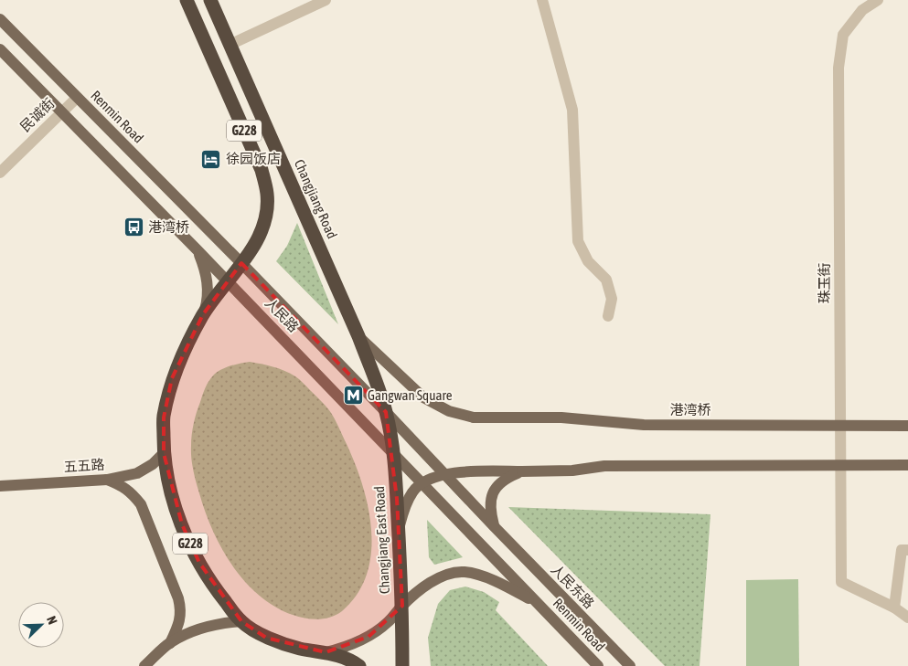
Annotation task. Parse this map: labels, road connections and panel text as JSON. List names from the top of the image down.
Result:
{
  "streets": {
    "highway": ["G228", "Changjiang Road", "Changjiang East Road"],
    "main road": [
      "Renmin Road",
      "人民路",
      "港湾桥",
      "五五路",
      "人民东路"
    ],
    "street": ["民诚街", "珠玉街"]
  },
  "crossings": [
    ["民诚街", "Renmin Road"],
    ["民诚街", "人民路"],
    ["Renmin Road", "人民路"],
    ["G228", "人民路"],
    ["G228", "五五路"],
    ["Changjiang Road", "人民路"],
    ["Changjiang Road", "港湾桥"],
    ["Changjiang Road", "Changjiang East Road"],
    ["人民路", "Changjiang East Road"],
    ["人民路", "人民东路"]
  ],
  "places": {
    "hotel": ["徐园饭店"],
    "bus stop": ["港湾桥"],
    "metro station": ["Gangwan Square"]
  },
  "north": "top right"
}
